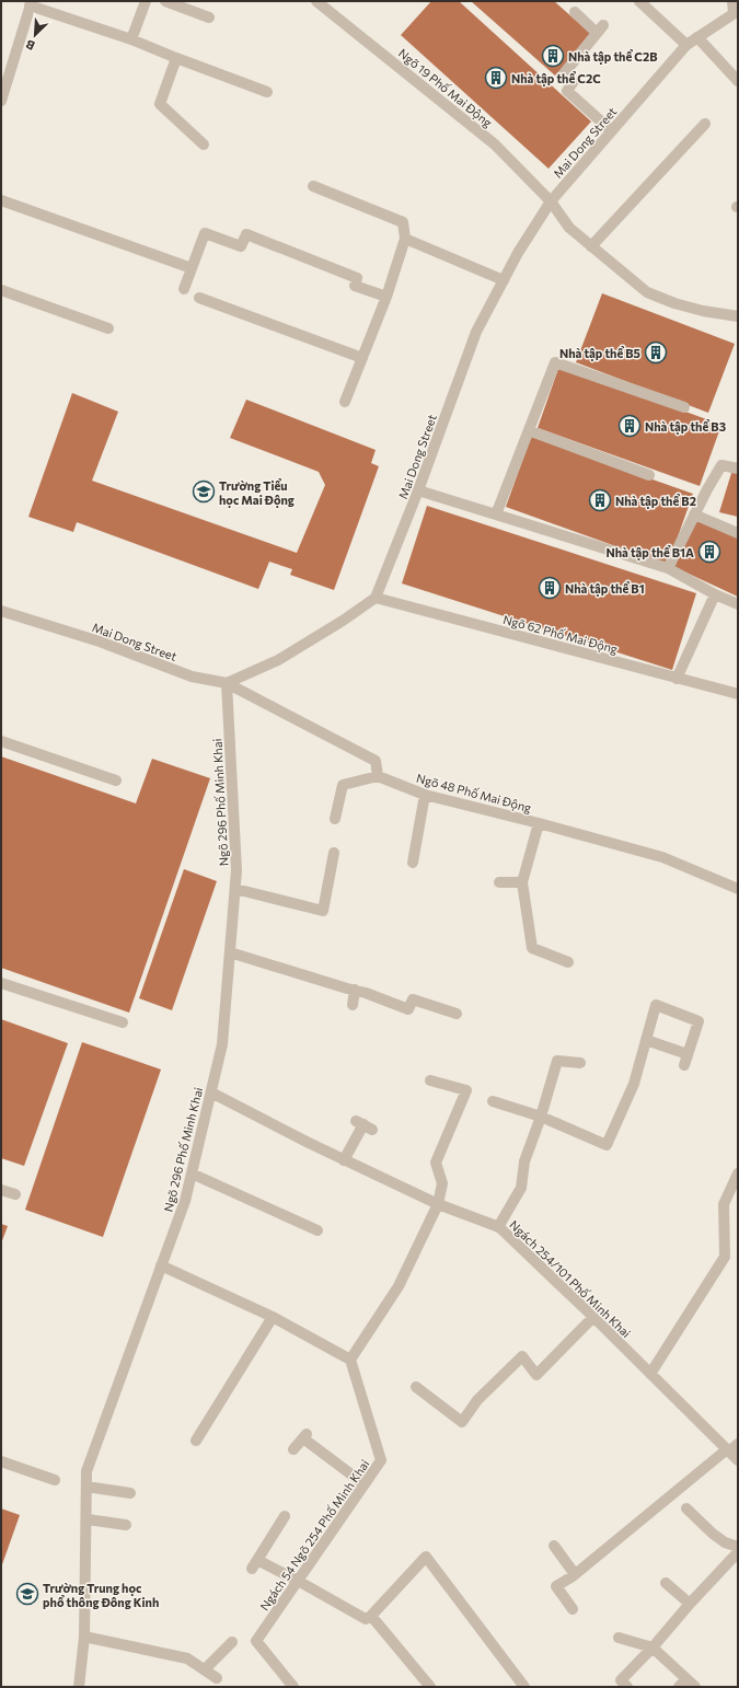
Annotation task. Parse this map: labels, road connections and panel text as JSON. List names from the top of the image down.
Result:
{
  "streets": {
    "street": [
      "Ngõ 19 Phố Mai Động",
      "Mai Dong Street",
      "Ngõ 62 Phố Mai Động",
      "Ngõ 48 Phố Mai Động",
      "Ngõ 296 Phố Minh Khai",
      "Ngách 254/101 Phố Minh Khai",
      "Ngách 54 Ngõ 254 Phố Minh Khai"
    ]
  },
  "crossings": [
    ["Ngõ 19 Phố Mai Động", "Mai Dong Street"],
    ["Mai Dong Street", "Ngõ 62 Phố Mai Động"],
    ["Mai Dong Street", "Ngõ 296 Phố Minh Khai"],
    ["Ngõ 296 Phố Minh Khai", "Ngách 254/101 Phố Minh Khai"]
  ],
  "places": {
    "building": [
      "Nhà tập thể C2B",
      "Nhà tập thể C2C",
      "Nhà tập thể B5",
      "Nhà tập thể B3",
      "Nhà tập thể B2",
      "Nhà tập thể B1A",
      "Nhà tập thể B1"
    ],
    "school or university": ["Trường Tiểu học Mai Động", "Trường Trung học phổ thông Đông Kinh"]
  },
  "north": "bottom left"
}
